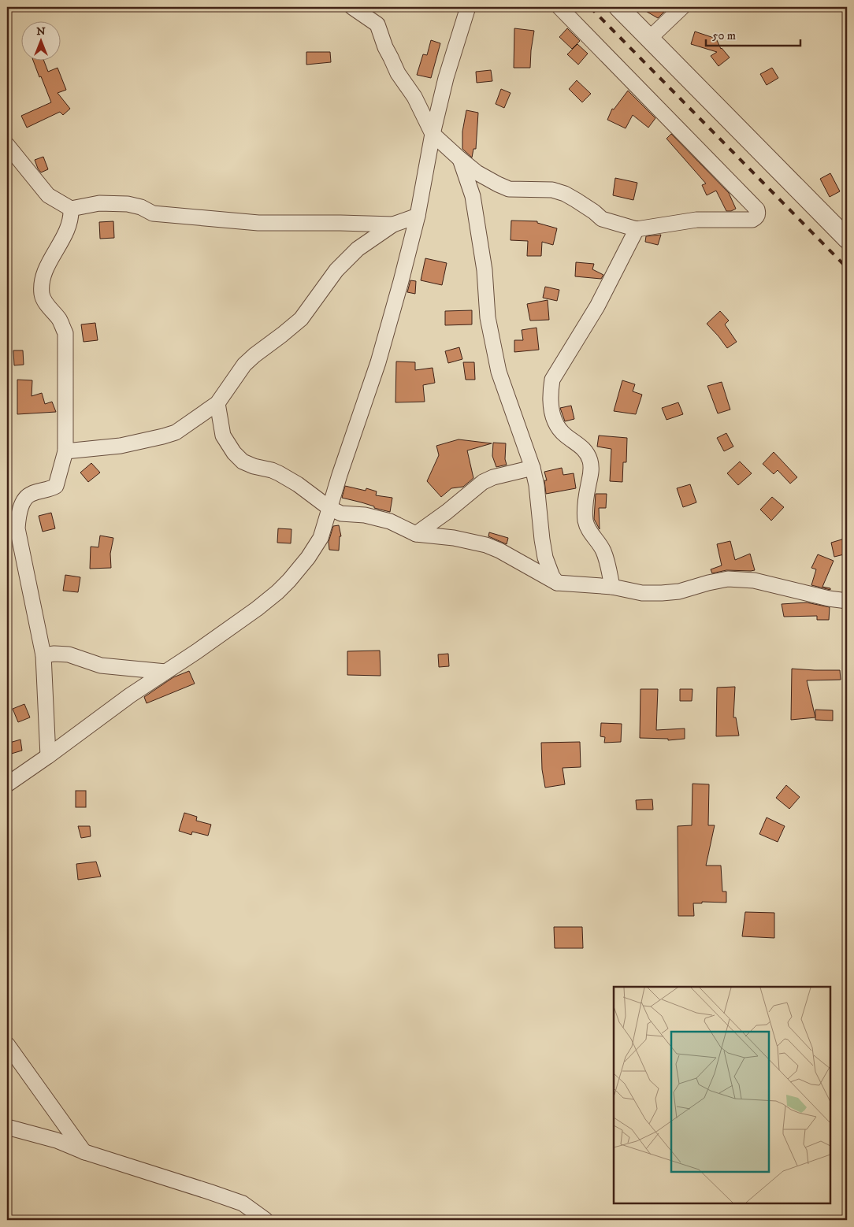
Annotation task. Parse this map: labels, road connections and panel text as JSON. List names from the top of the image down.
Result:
{
  "scale_bar": "50 m",
  "north": "top"
}
